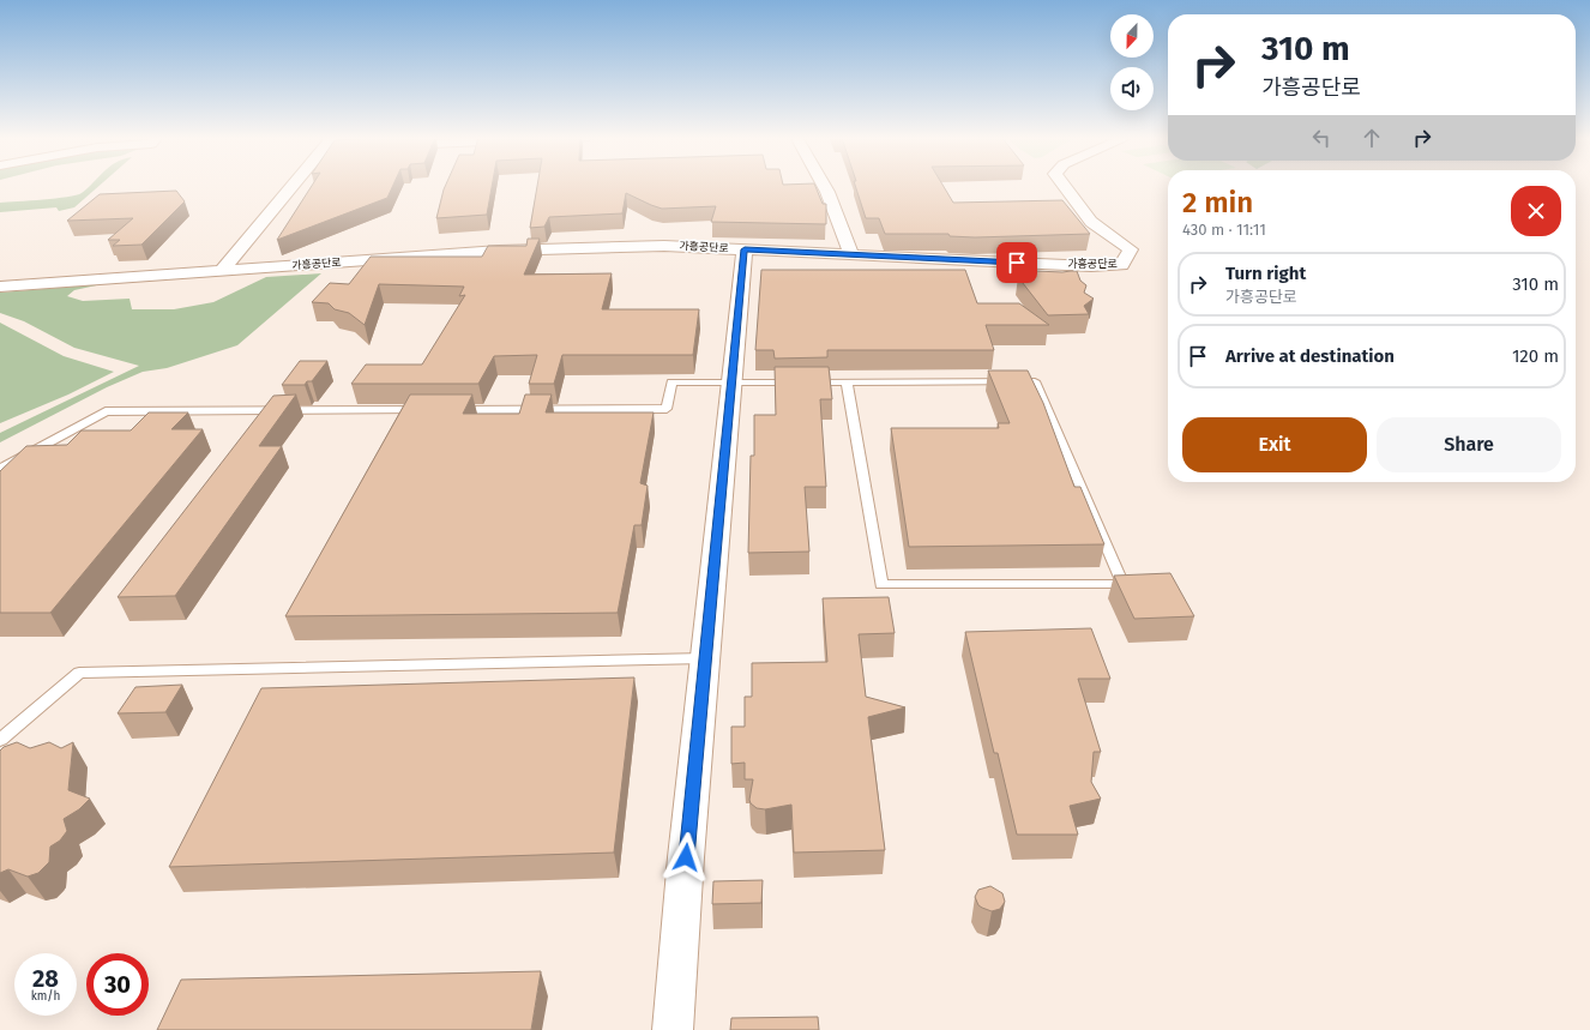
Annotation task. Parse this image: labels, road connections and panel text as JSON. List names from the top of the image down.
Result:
{
  "streets": {
    "street": ["가흥공단로"]
  },
  "north": "bottom",
  "page": {
    "turn": ["310 m", "가흥공단로"],
    "heading": ["2 min", "430 m · 11:11"],
    "list": [
      {
        "name": "Turn right",
        "note": "가흥공단로",
        "value": "310 m"
      },
      {
        "name": "Arrive at destination",
        "value": "120 m"
      }
    ],
    "buttons": ["Exit", "Share"],
    "speed": "28 km/h",
    "limit": "30"
  }
}
